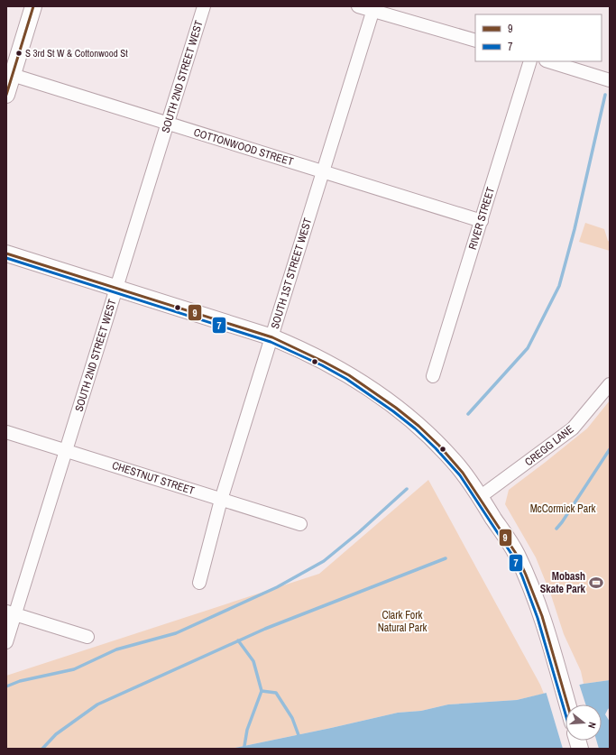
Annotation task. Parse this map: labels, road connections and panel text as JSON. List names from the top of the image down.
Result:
{
  "streets": {
    "street": [
      "SOUTH 2ND STREET WEST",
      "COTTONWOOD STREET",
      "RIVER STREET",
      "SOUTH 1ST STREET WEST",
      "CREGG LANE",
      "CHESTNUT STREET"
    ]
  },
  "crossings": [
    ["SOUTH 2ND STREET WEST", "COTTONWOOD STREET"],
    ["SOUTH 2ND STREET WEST", "CHESTNUT STREET"],
    ["COTTONWOOD STREET", "RIVER STREET"],
    ["COTTONWOOD STREET", "SOUTH 1ST STREET WEST"],
    ["SOUTH 1ST STREET WEST", "CHESTNUT STREET"]
  ],
  "parks": ["McCormick Park", "Clark Fork Natural Park"],
  "places": {
    "other": ["S 3rd St W & Cottonwood St"],
    "sports": ["Mobash Skate Park"]
  },
  "lines": ["transit line 9", "transit line 7"],
  "legend": ["9", "7"],
  "north": "right"
}
